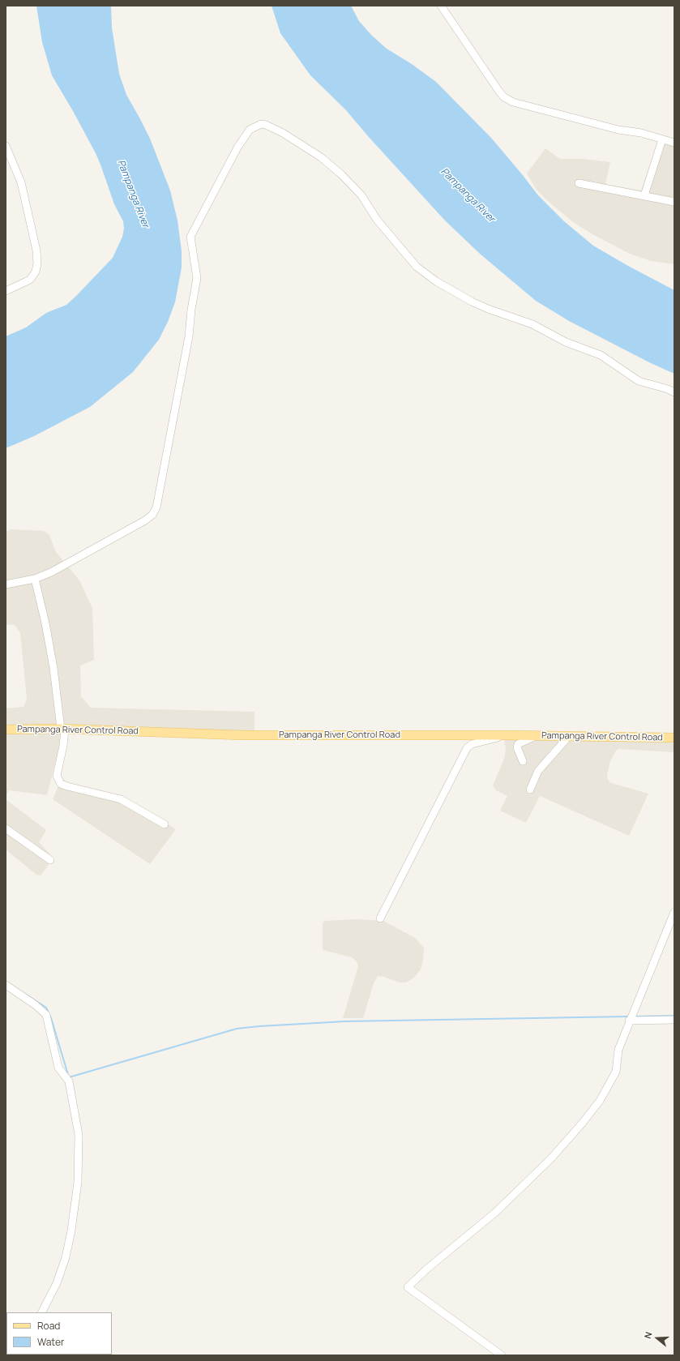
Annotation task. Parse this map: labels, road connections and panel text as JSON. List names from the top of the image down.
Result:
{
  "streets": {
    "main road": ["Pampanga River Control Road"]
  },
  "water": ["Pampanga River"],
  "legend": ["Road", "Water"],
  "north": "left"
}
